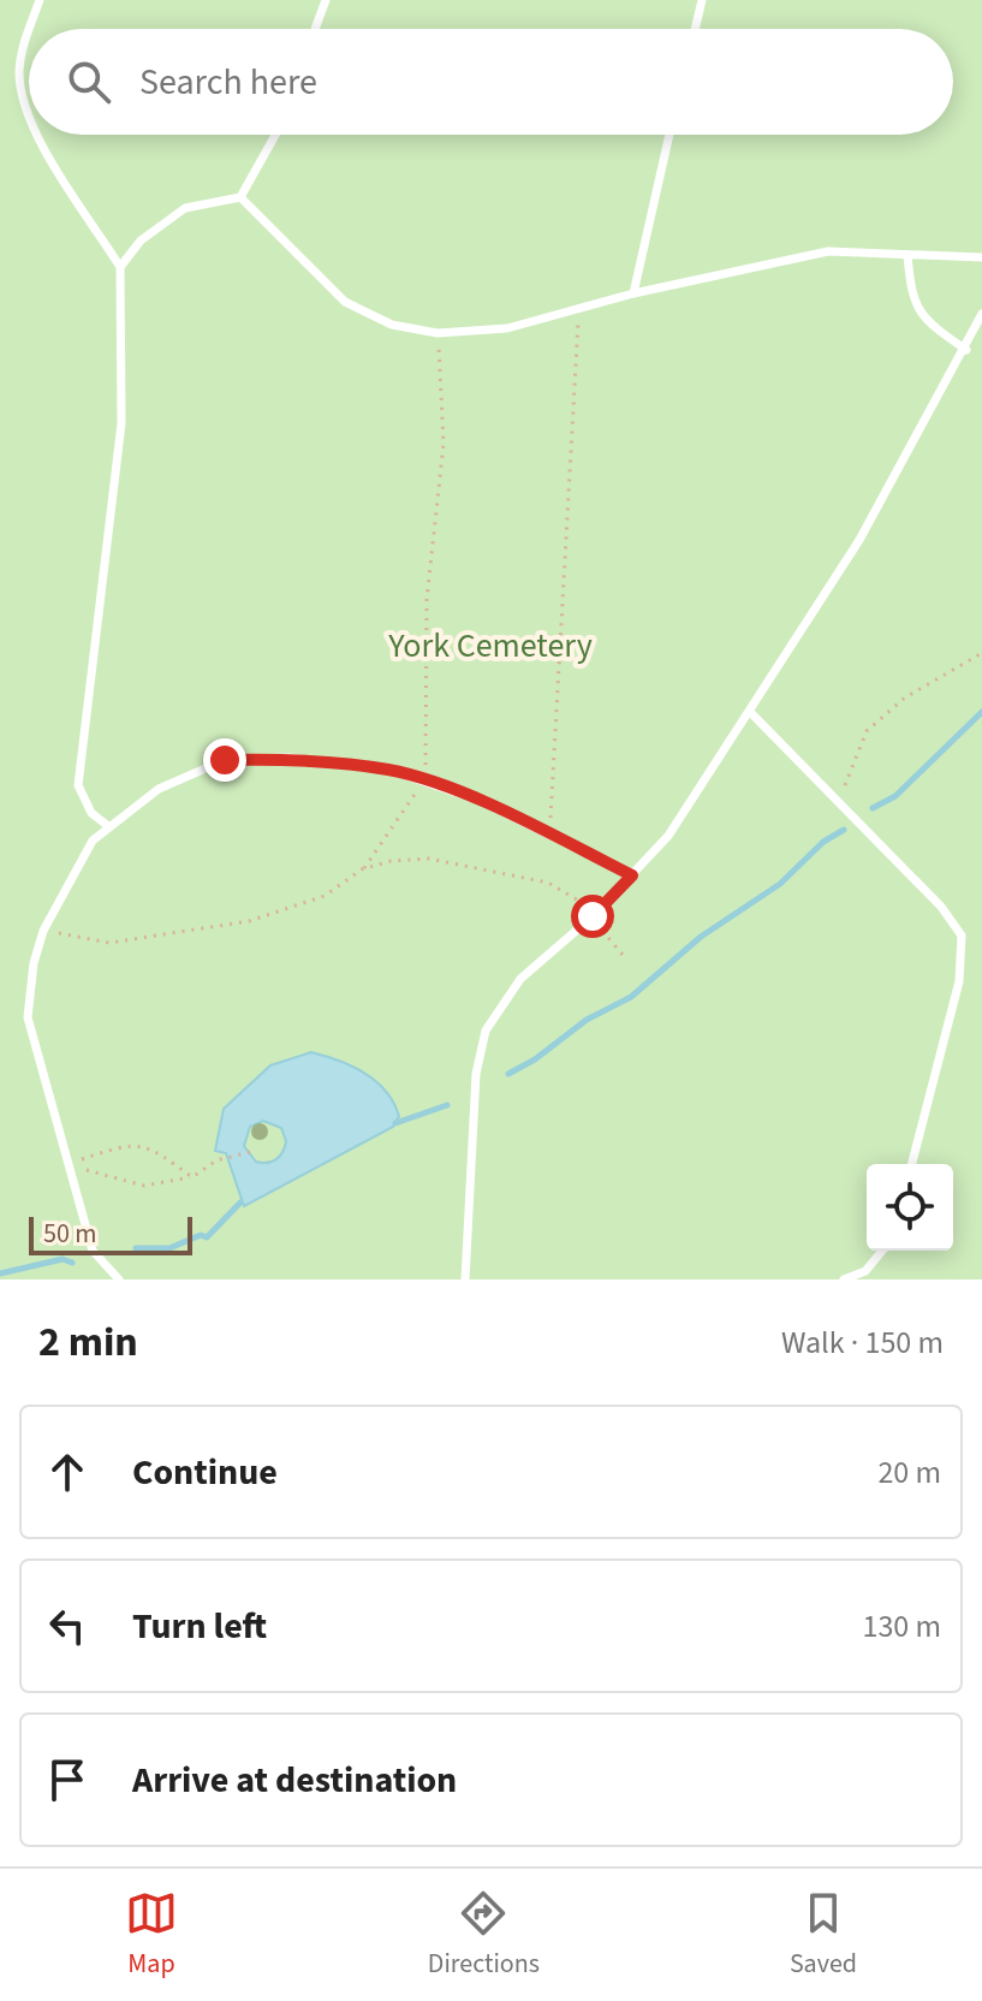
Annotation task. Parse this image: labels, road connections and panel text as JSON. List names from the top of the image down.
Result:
{
  "parks": ["York Cemetery"],
  "scale_bar": "50 m",
  "page": {
    "search": "Search here",
    "scale": "50 m",
    "heading": ["2 min", "Walk · 150 m"],
    "list": [
      ["Continue", "20 m"],
      ["Turn left", "130 m"],
      "Arrive at destination"
    ],
    "nav": ["Map", "Directions", "Saved"]
  }
}
